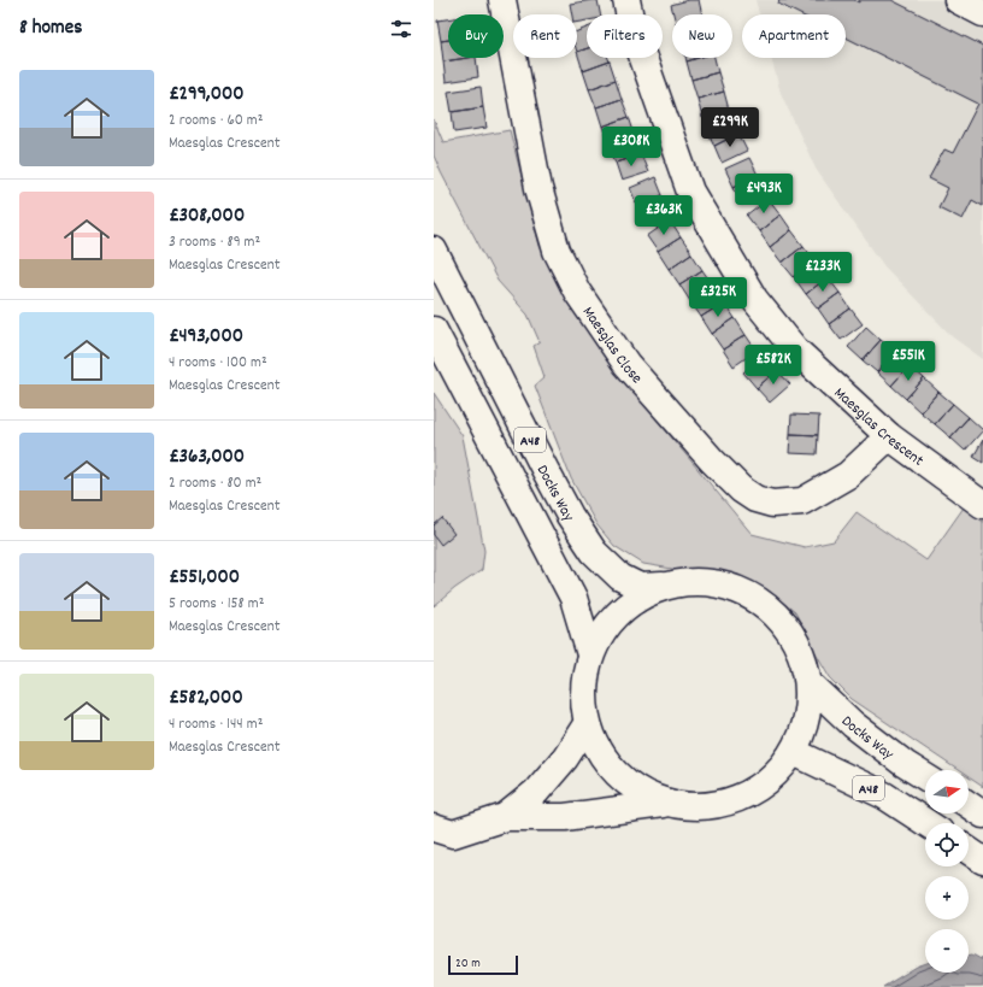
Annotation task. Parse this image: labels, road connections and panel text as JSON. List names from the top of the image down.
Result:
{
  "streets": {
    "main road": [
      "Maesglas Close",
      "Maesglas Crescent",
      "A48",
      "Docks Way"
    ]
  },
  "crossings": [
    ["Maesglas Close", "Maesglas Crescent"]
  ],
  "scale_bar": "20 m",
  "north": "right",
  "page": {
    "heading": "8 homes",
    "chip": [
      "Buy",
      "Rent",
      "Filters",
      "New",
      "Apartment"
    ],
    "list": [
      {
        "name": "£299,000",
        "note": "2 rooms · 60 m² · Maesglas Crescent"
      },
      {
        "name": "£308,000",
        "note": "3 rooms · 89 m² · Maesglas Crescent"
      },
      {
        "name": "£493,000",
        "note": "4 rooms · 100 m² · Maesglas Crescent"
      },
      {
        "name": "£363,000",
        "note": "2 rooms · 80 m² · Maesglas Crescent"
      },
      {
        "name": "£551,000",
        "note": "5 rooms · 158 m² · Maesglas Crescent"
      },
      {
        "name": "£582,000",
        "note": "4 rooms · 144 m² · Maesglas Crescent"
      }
    ],
    "price": [
      "£299K",
      "£308K",
      "£493K",
      "£363K",
      "£233K",
      "£325K",
      "£551K",
      "£582K"
    ],
    "map_buttons": ["+", "−"],
    "scale": "20 m"
  }
}
